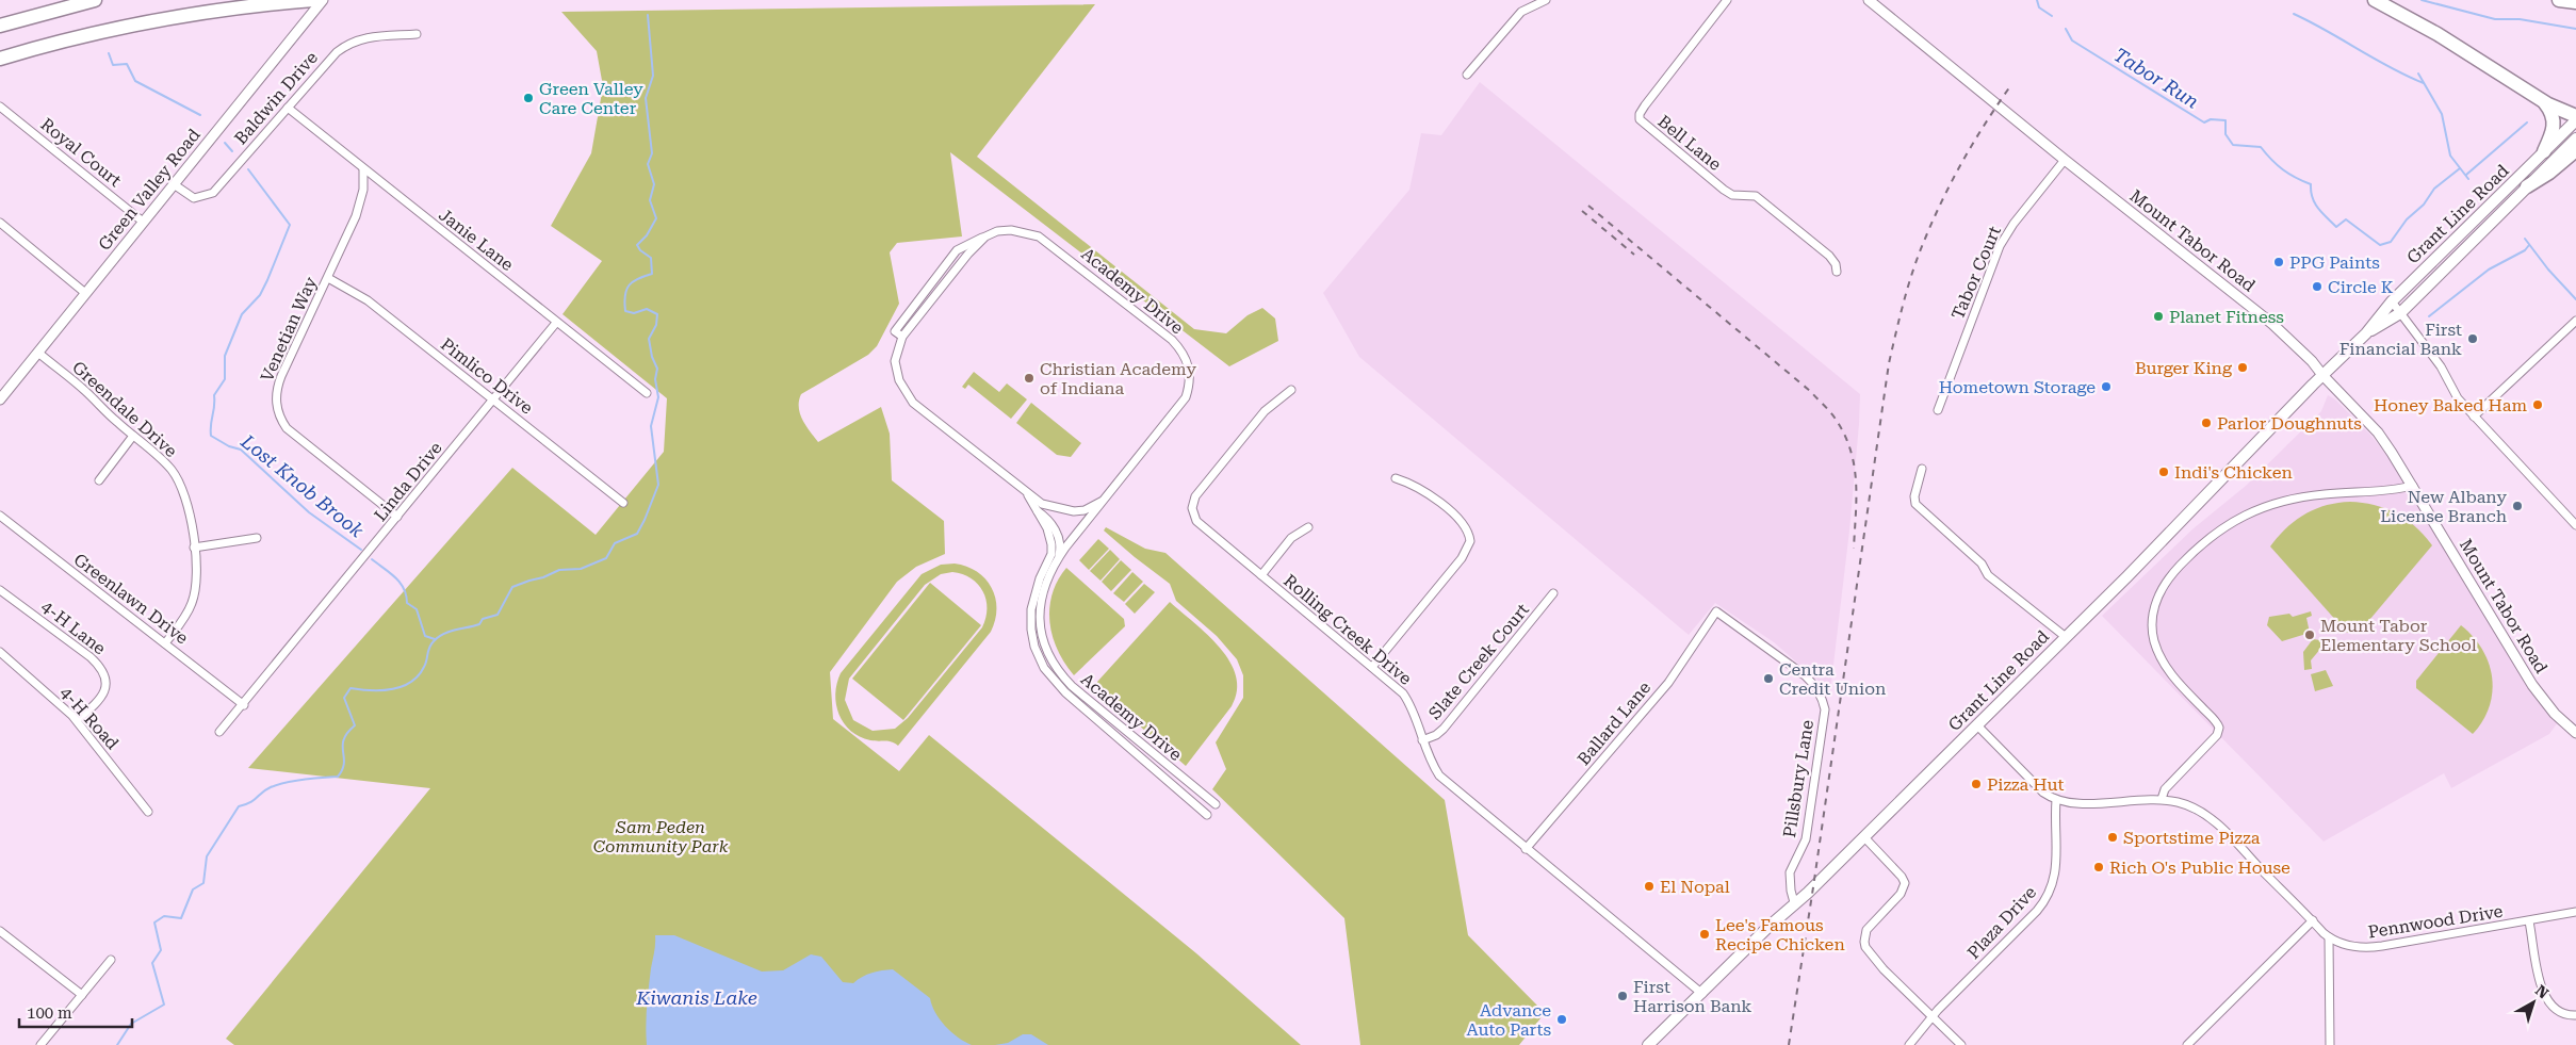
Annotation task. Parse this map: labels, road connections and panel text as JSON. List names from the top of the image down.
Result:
{
  "streets": {
    "main road": ["Grant Line Road"],
    "street": [
      "Baldwin Drive",
      "Bell Lane",
      "Royal Court",
      "Green Valley Road",
      "Janie Lane",
      "Mount Tabor Road",
      "Tabor Court",
      "Academy Drive",
      "Venetian Way",
      "Pimlico Drive",
      "Greendale Drive",
      "Linda Drive",
      "Greenlawn Drive",
      "4-H Lane",
      "Rolling Creek Drive",
      "Slate Creek Court",
      "4-H Road",
      "Ballard Lane",
      "Pillsbury Lane",
      "Pennwood Drive",
      "Plaza Drive"
    ]
  },
  "crossings": [
    ["Baldwin Drive", "Green Valley Road"],
    ["Baldwin Drive", "Janie Lane"],
    ["Royal Court", "Green Valley Road"],
    ["Green Valley Road", "Greendale Drive"],
    ["Grant Line Road", "Mount Tabor Road"],
    ["Grant Line Road", "Rolling Creek Drive"],
    ["Grant Line Road", "Pillsbury Lane"],
    ["Janie Lane", "Venetian Way"],
    ["Janie Lane", "Linda Drive"],
    ["Mount Tabor Road", "Tabor Court"],
    ["Venetian Way", "Pimlico Drive"],
    ["Venetian Way", "Linda Drive"],
    ["Pimlico Drive", "Linda Drive"],
    ["Greendale Drive", "Greenlawn Drive"],
    ["Linda Drive", "Greenlawn Drive"],
    ["4-H Lane", "4-H Road"],
    ["Rolling Creek Drive", "Slate Creek Court"],
    ["Rolling Creek Drive", "Ballard Lane"],
    ["Ballard Lane", "Pillsbury Lane"],
    ["Pennwood Drive", "Plaza Drive"]
  ],
  "water": ["Tabor Run", "Lost Knob Brook", "Kiwanis Lake"],
  "parks": ["Sam Peden Community Park"],
  "places": [
    "Green Valley Care Center",
    "PPG Paints",
    "Circle K",
    "Planet Fitness",
    "First Financial Bank",
    "Burger King",
    "Christian Academy of Indiana",
    "Hometown Storage",
    "Honey Baked Ham",
    "Parlor Doughnuts",
    "Indi's Chicken",
    "New Albany License Branch",
    "Mount Tabor Elementary School",
    "Centra Credit Union",
    "Pizza Hut",
    "Sportstime Pizza",
    "Rich O's Public House",
    "El Nopal",
    "Lee's Famous Recipe Chicken",
    "First Harrison Bank",
    "Advance Auto Parts"
  ],
  "scale_bar": "100 m",
  "north": "top right"
}
